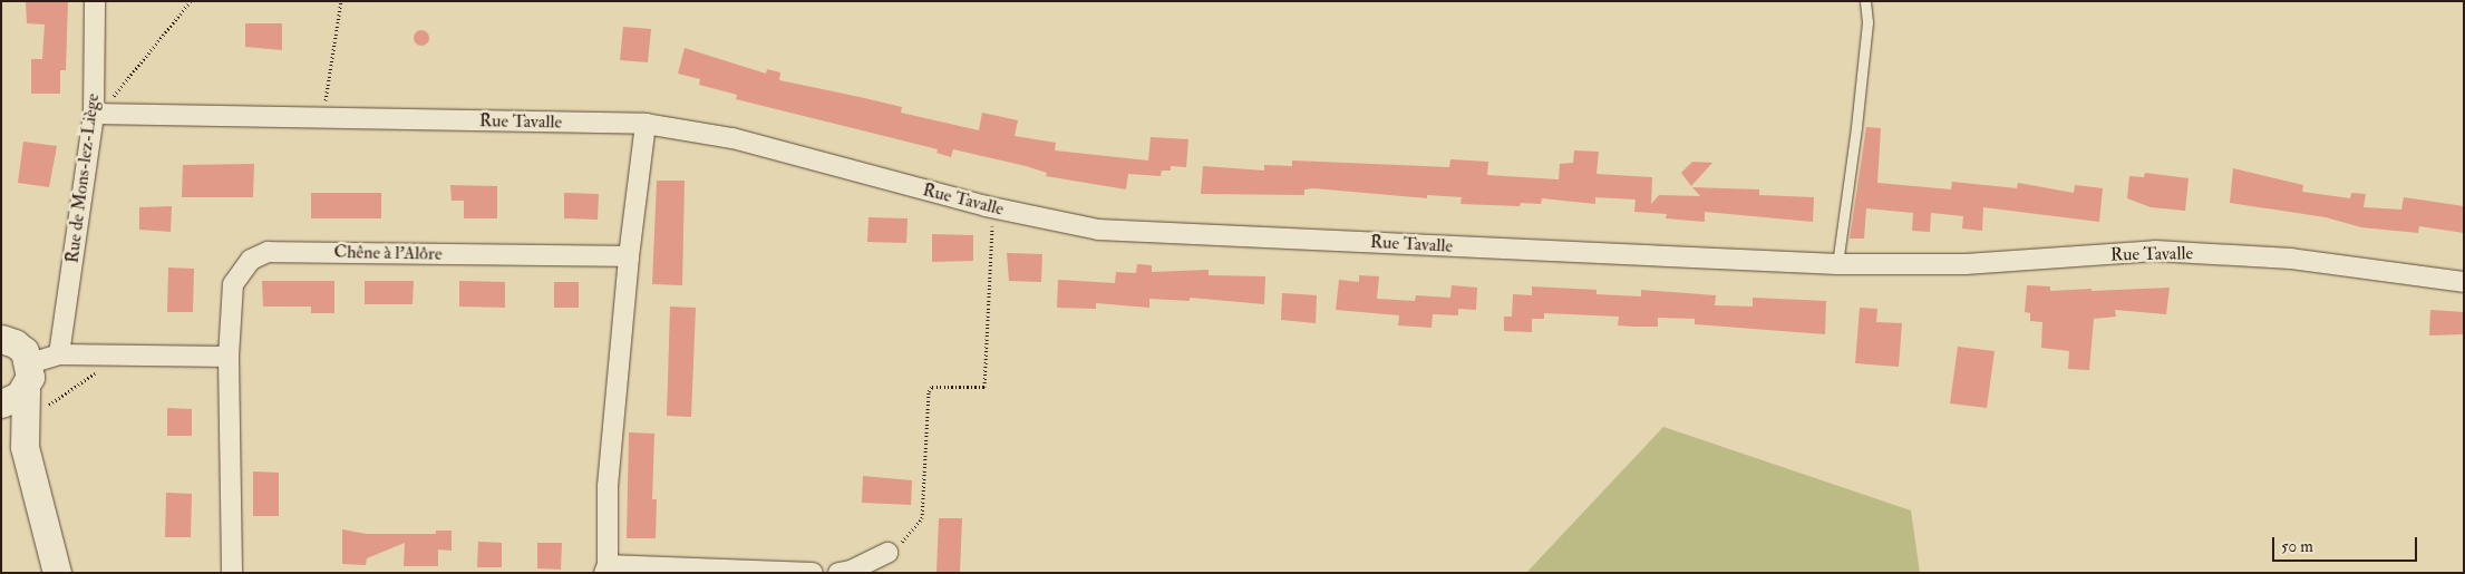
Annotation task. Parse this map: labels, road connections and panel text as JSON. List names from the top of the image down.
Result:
{
  "streets": {
    "street": ["Rue Tavalle", "Rue de Mons-lez-Liège", "Chêne à l'Alôre"]
  },
  "crossings": [
    ["Rue Tavalle", "Rue de Mons-lez-Liège"]
  ],
  "scale_bar": "50 m"
}
